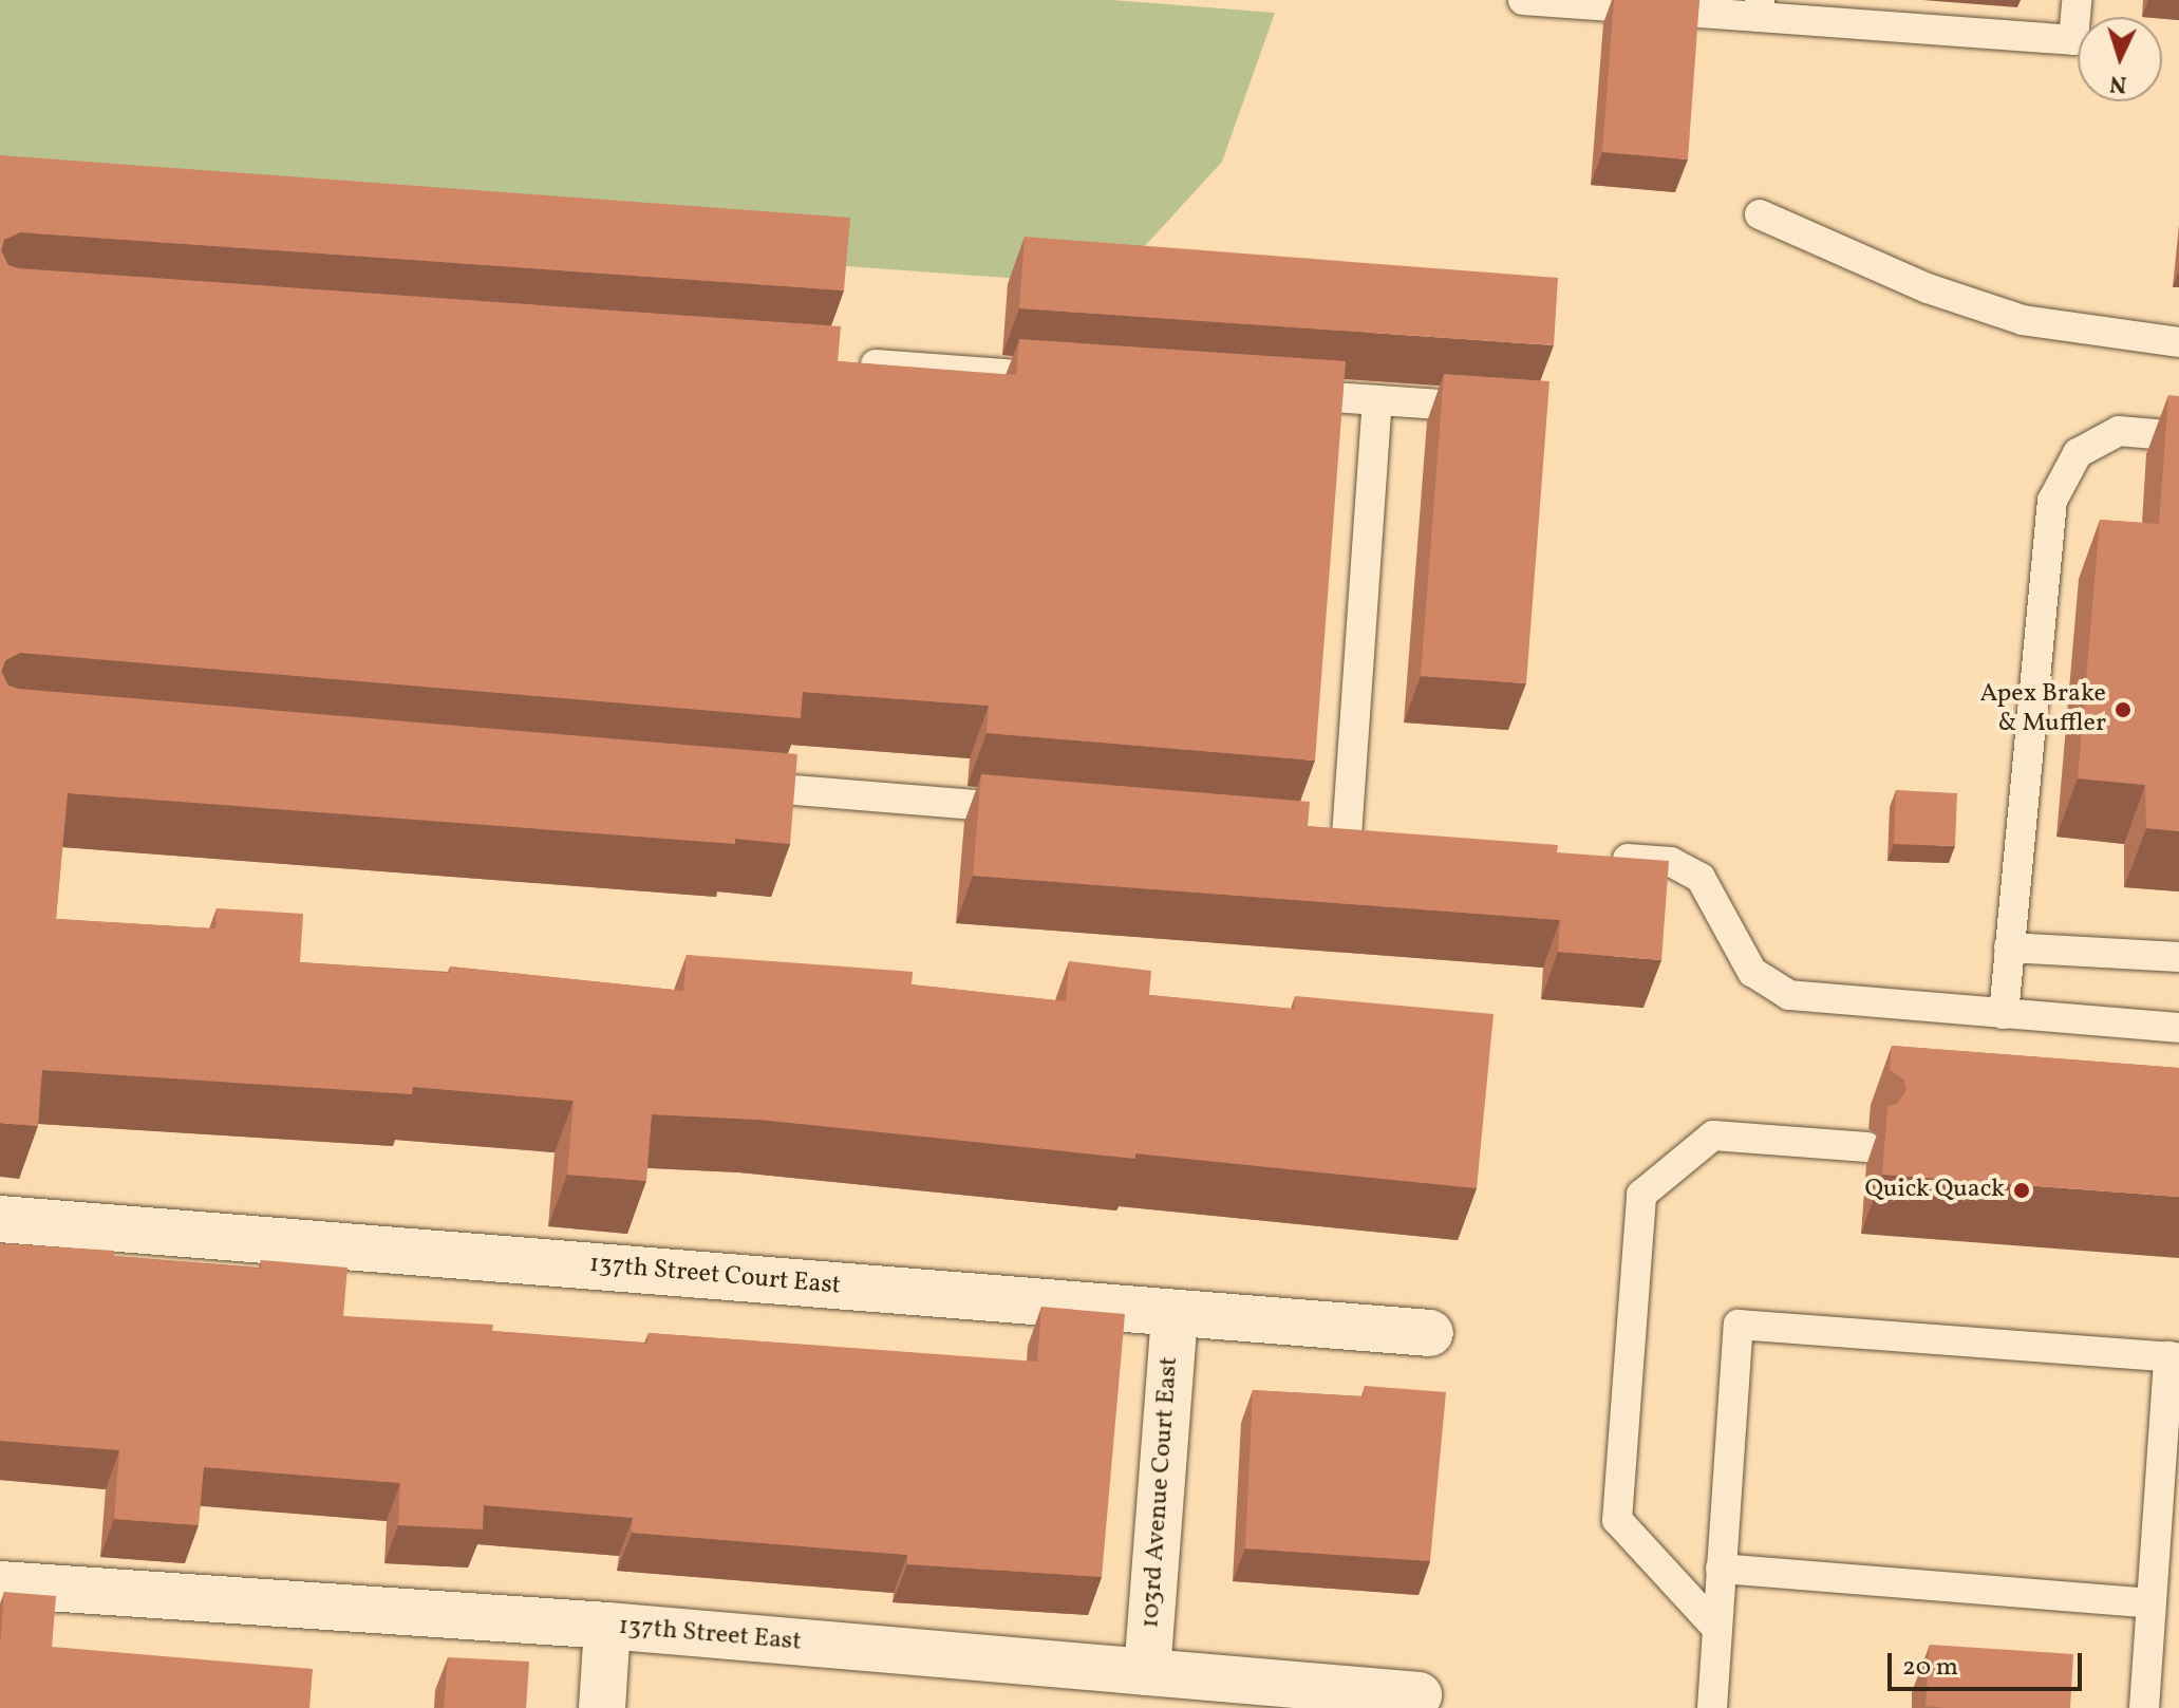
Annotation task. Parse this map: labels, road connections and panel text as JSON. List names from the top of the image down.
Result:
{
  "streets": {
    "street": ["137th Street Court East", "103rd Avenue Court East", "137th Street East"]
  },
  "crossings": [
    ["137th Street Court East", "103rd Avenue Court East"],
    ["103rd Avenue Court East", "137th Street East"]
  ],
  "places": ["Apex Brake & Muffler", "Quick Quack"],
  "scale_bar": "20 m",
  "north": "bottom"
}
